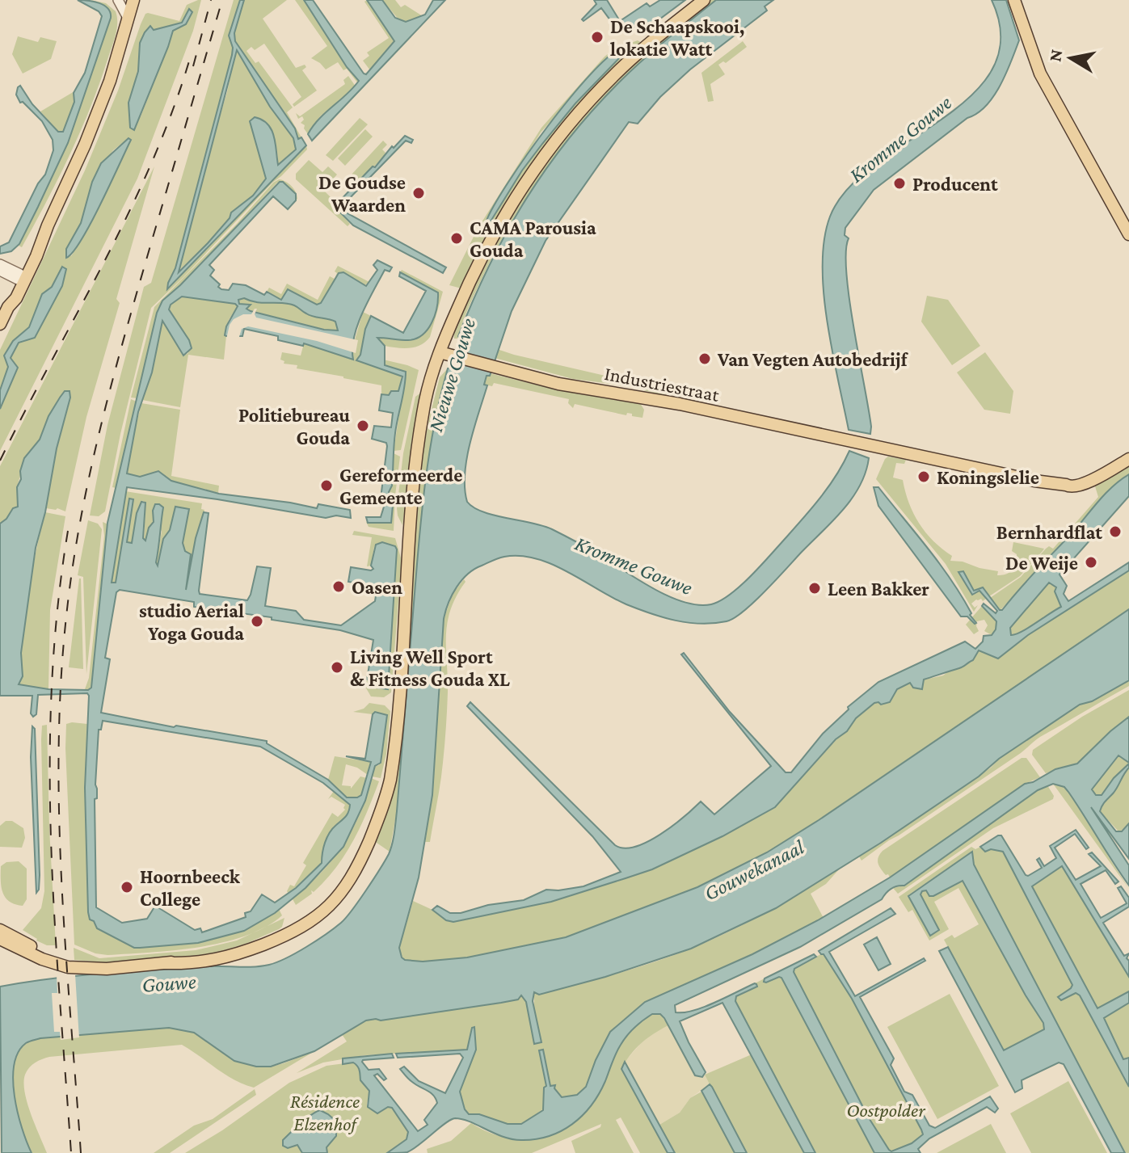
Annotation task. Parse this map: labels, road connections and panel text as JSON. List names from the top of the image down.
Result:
{
  "streets": {
    "main road": ["Industriestraat"]
  },
  "water": [
    "Kromme Gouwe",
    "Nieuwe Gouwe",
    "Gouwekanaal",
    "Gouwe"
  ],
  "parks": ["Résidence Elzenhof", "Oostpolder"],
  "places": [
    "De Schaapskooi, lokatie Watt",
    "Producent",
    "De Goudse Waarden",
    "CAMA Parousia Gouda",
    "Van Vegten Autobedrijf",
    "Politiebureau Gouda",
    "Koningslelie",
    "Gereformeerde Gemeente",
    "Bernhardflat",
    "De Weije",
    "Oasen",
    "Leen Bakker",
    "studio Aerial Yoga Gouda",
    "Living Well Sport & Fitness Gouda XL",
    "Hoornbeeck College"
  ],
  "north": "left"
}
